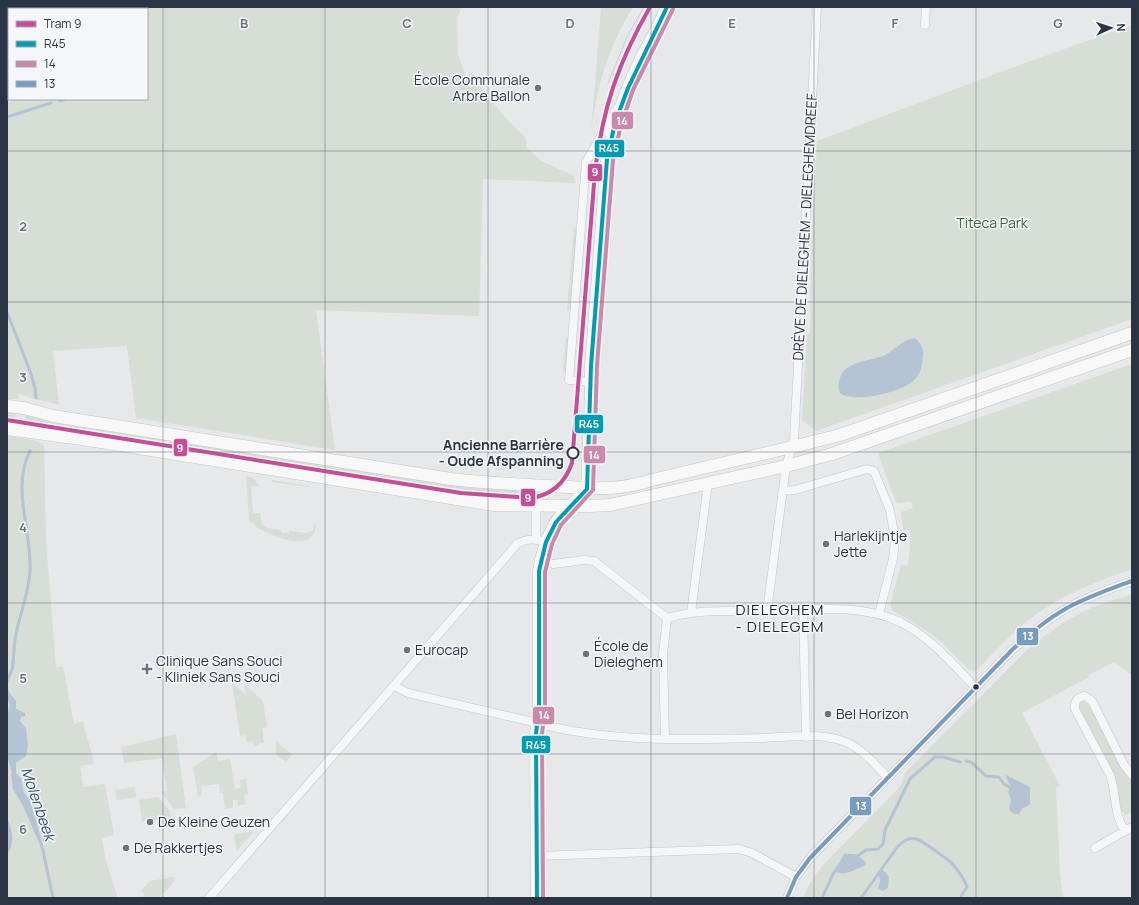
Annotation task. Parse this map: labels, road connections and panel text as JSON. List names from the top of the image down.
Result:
{
  "streets": {
    "street": ["DRÈVE DE DIELEGHEM - DIELEGHEMDREEF"]
  },
  "districts": ["DIELEGHEM - DIELEGEM"],
  "water": ["Molenbeek"],
  "parks": ["Titeca Park"],
  "places": {
    "other": [
      "École Communale Arbre Ballon",
      "Ancienne Barrière - Oude Afspanning",
      "Harlekijntje Jette",
      "Eurocap",
      "École de Dieleghem",
      "Bel Horizon",
      "De Kleine Geuzen",
      "De Rakkertjes"
    ],
    "health": ["Clinique Sans Souci - Kliniek Sans Souci"]
  },
  "lines": [
    "tram line 9",
    "transit line R45",
    "transit line 14",
    "transit line 13"
  ],
  "legend": [
    "Tram 9",
    "R45",
    "14",
    "13"
  ],
  "north": "right",
  "grid": {
    "columns": [
      "B",
      "C",
      "D",
      "E",
      "F",
      "G"
    ],
    "rows": [
      "2",
      "3",
      "4",
      "5",
      "6"
    ]
  }
}
